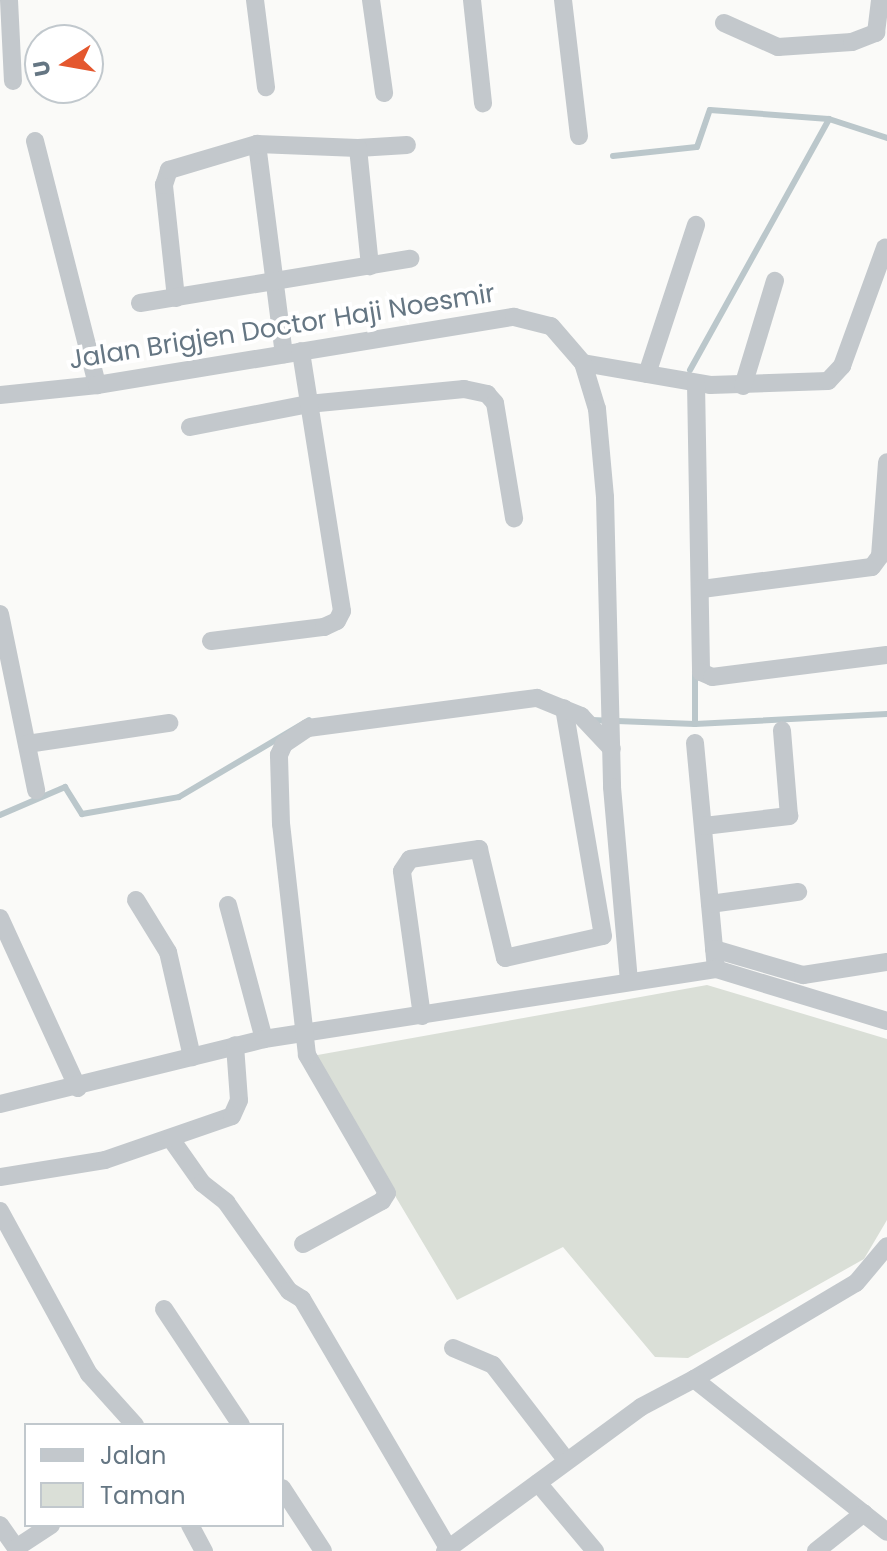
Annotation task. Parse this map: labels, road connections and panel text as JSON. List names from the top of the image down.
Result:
{
  "streets": {
    "street": ["Jalan Brigjen Doctor Haji Noesmir"]
  },
  "legend": ["Jalan", "Taman"],
  "north": "left"
}
